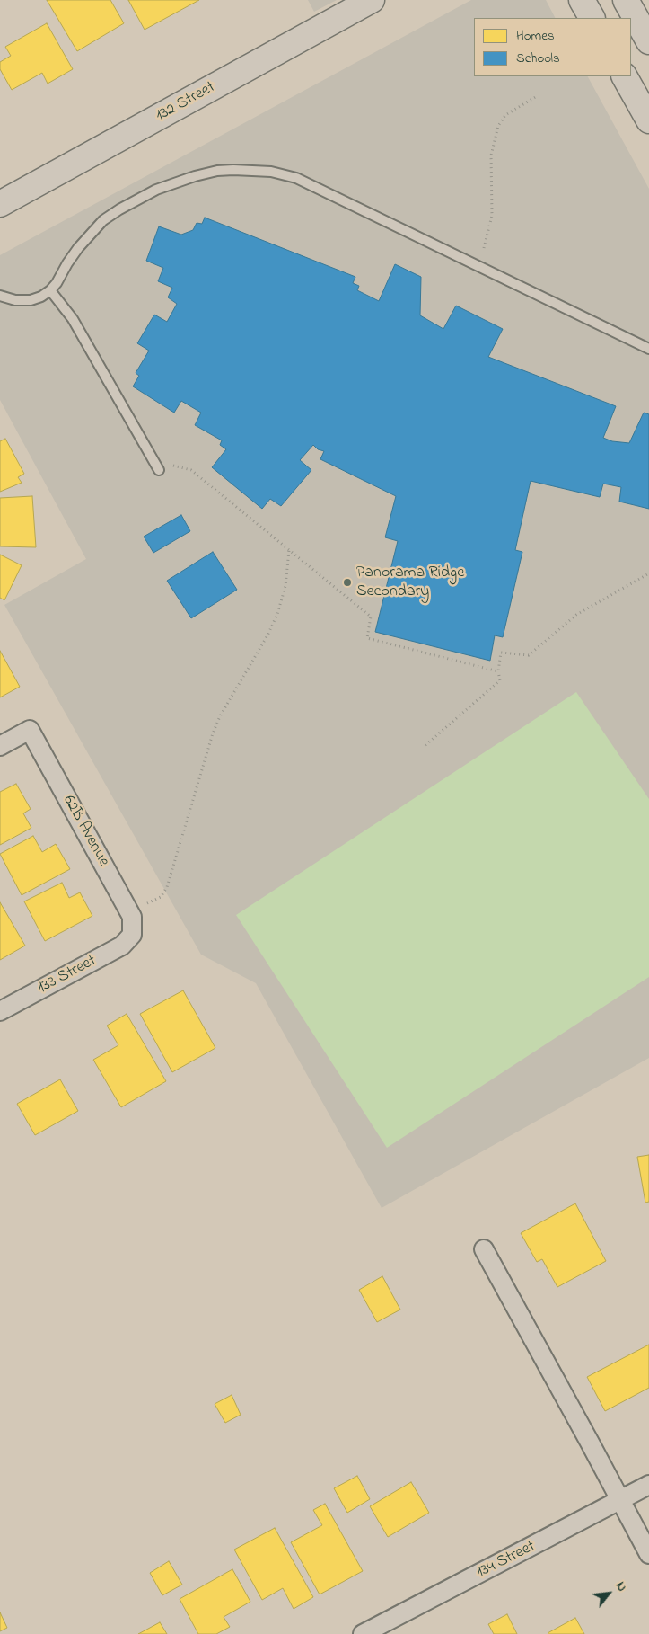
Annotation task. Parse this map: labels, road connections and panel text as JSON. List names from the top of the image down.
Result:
{
  "streets": {
    "main road": ["132 Street"],
    "street": ["62B Avenue", "133 Street", "134 Street"]
  },
  "crossings": [
    ["62B Avenue", "133 Street"]
  ],
  "places": ["Panorama Ridge Secondary"],
  "legend": ["Homes", "Schools"],
  "north": "top right"
}
